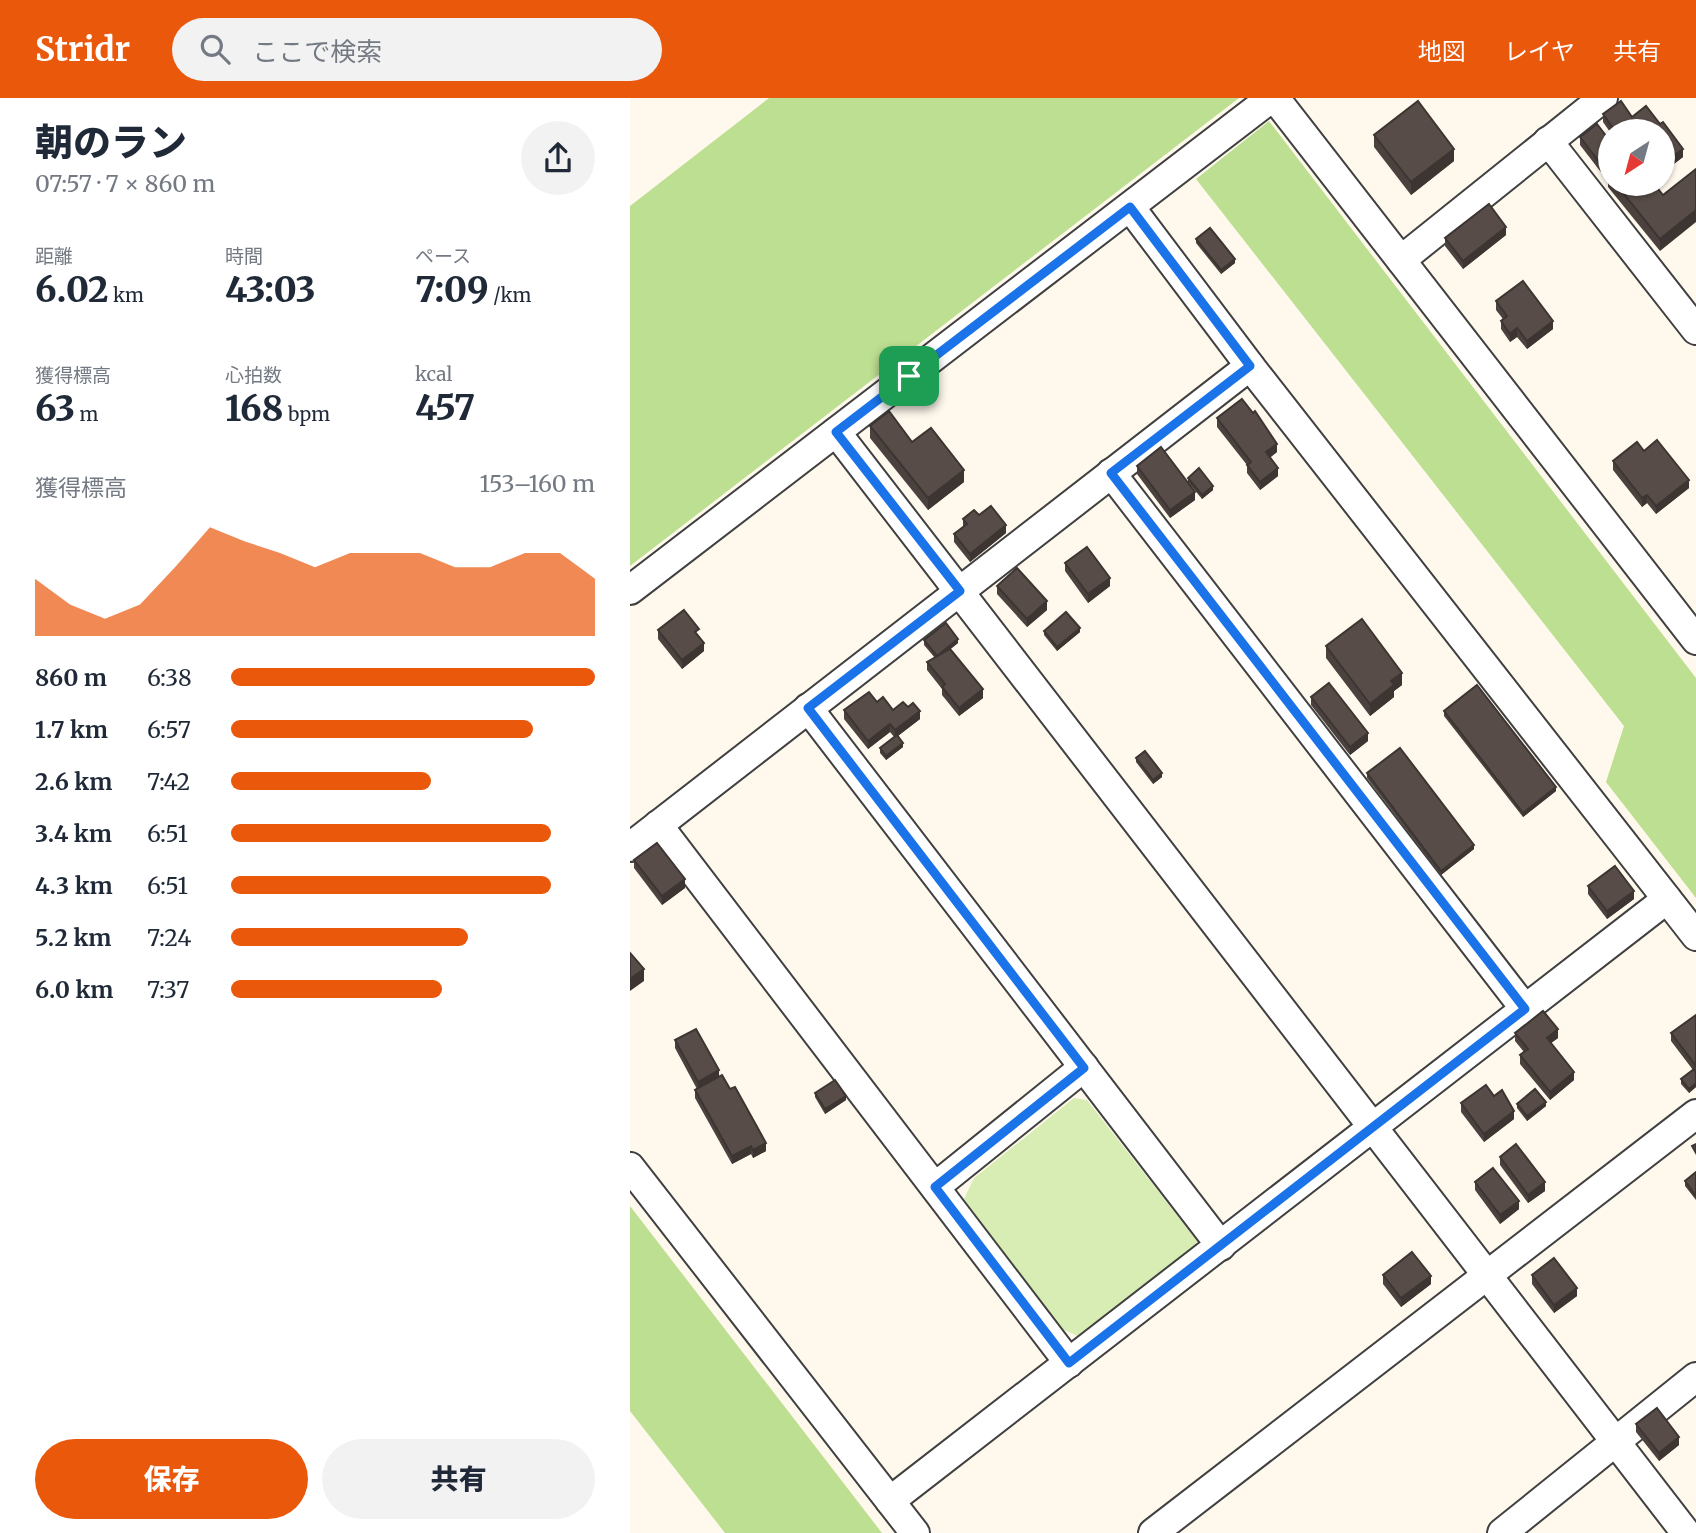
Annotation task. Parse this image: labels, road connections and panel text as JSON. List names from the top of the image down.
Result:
{
  "north": "bottom left",
  "page": {
    "header": "Stridr",
    "search": "ここで検索",
    "nav": ["地図", "レイヤ", "共有"],
    "heading": ["朝のラン", "07:57 · 7 × 860 m"],
    "stats": [
      ["距離", "6.02 km"],
      ["時間", "43:03"],
      ["ペース", "7:09 /km"],
      ["獲得標高", "63 m"],
      ["心拍数", "168 bpm"],
      ["kcal", "457"]
    ],
    "chart": ["獲得標高", "153–160 m"],
    "list": [
      {
        "name": "860 m",
        "note": "6:38"
      },
      {
        "name": "1.7 km",
        "note": "6:57"
      },
      {
        "name": "2.6 km",
        "note": "7:42"
      },
      {
        "name": "3.4 km",
        "note": "6:51"
      },
      {
        "name": "4.3 km",
        "note": "6:51"
      },
      {
        "name": "5.2 km",
        "note": "7:24"
      },
      {
        "name": "6.0 km",
        "note": "7:37"
      }
    ],
    "buttons": ["保存", "共有"]
  }
}
